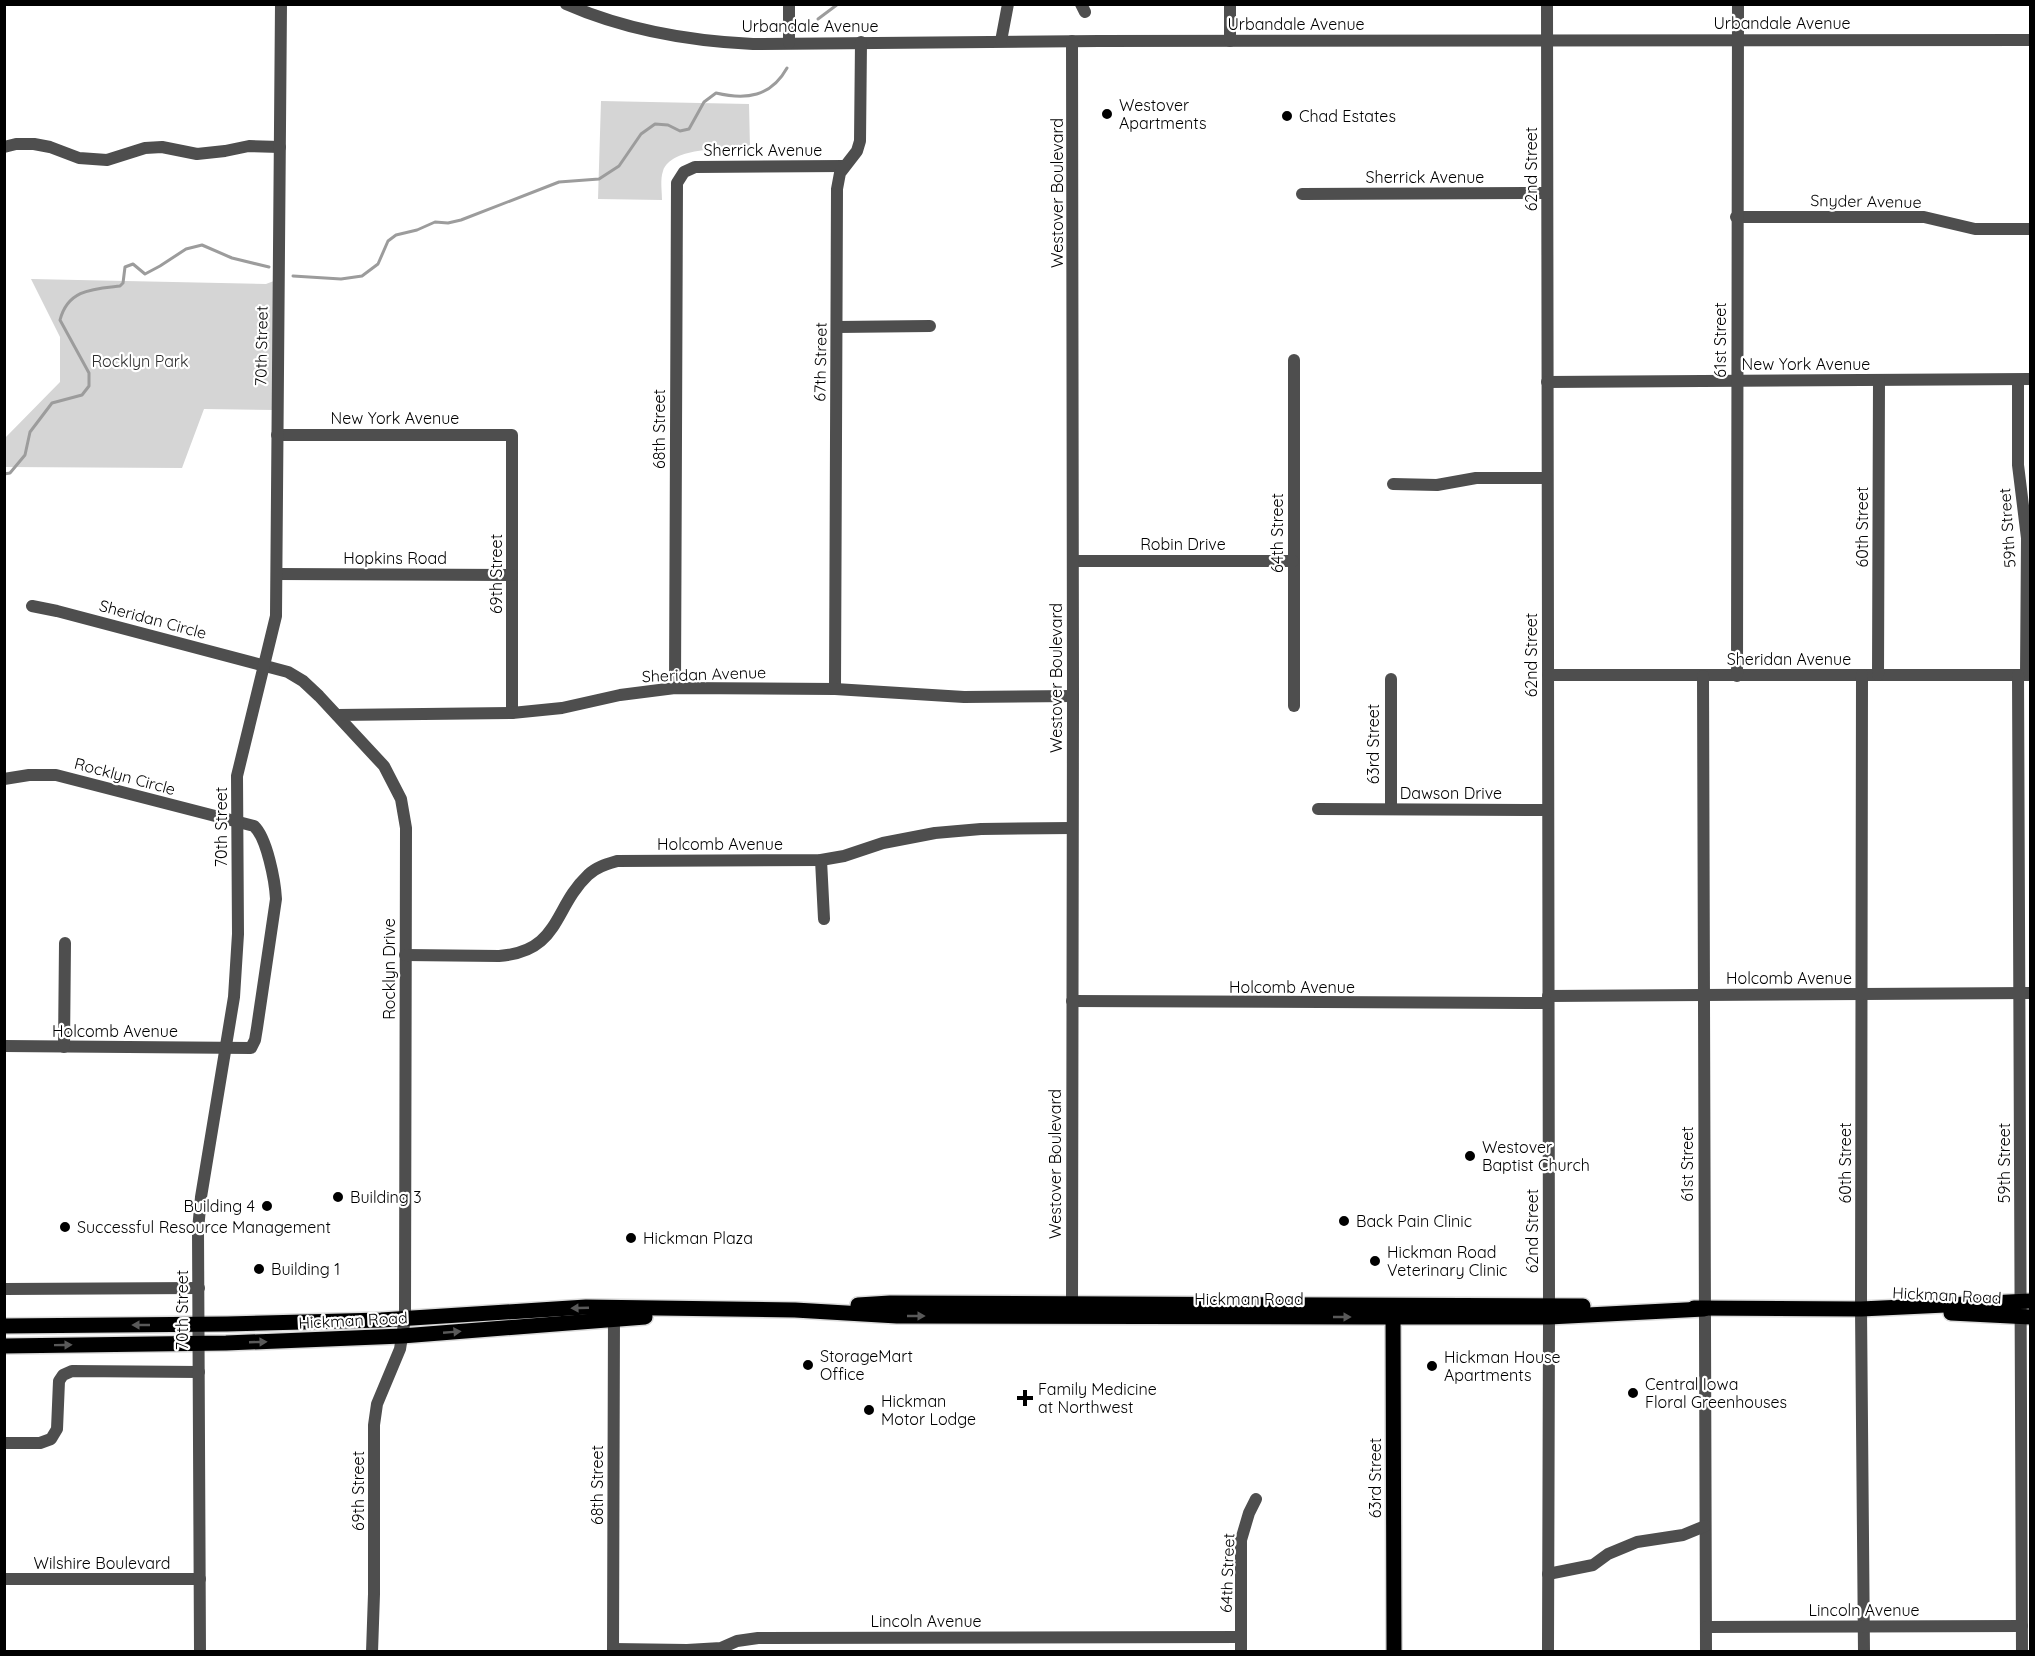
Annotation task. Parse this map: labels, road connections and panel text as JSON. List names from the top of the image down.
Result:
{
  "streets": {
    "main road": ["63rd Street", "Hickman Road"],
    "street": [
      "Urbandale Avenue",
      "Sherrick Avenue",
      "62nd Street",
      "Westover Boulevard",
      "Snyder Avenue",
      "61st Street",
      "70th Street",
      "67th Street",
      "New York Avenue",
      "68th Street",
      "60th Street",
      "59th Street",
      "64th Street",
      "Robin Drive",
      "Hopkins Road",
      "69th Street",
      "Sheridan Circle",
      "Sheridan Avenue",
      "Rocklyn Circle",
      "Dawson Drive",
      "Holcomb Avenue",
      "Rocklyn Drive",
      "Wilshire Boulevard",
      "Lincoln Avenue"
    ]
  },
  "crossings": [
    ["Urbandale Avenue", "62nd Street"],
    ["Urbandale Avenue", "Westover Boulevard"],
    ["Urbandale Avenue", "61st Street"],
    ["Urbandale Avenue", "67th Street"],
    ["Sherrick Avenue", "62nd Street"],
    ["Sherrick Avenue", "67th Street"],
    ["Sherrick Avenue", "68th Street"],
    ["62nd Street", "New York Avenue"],
    ["62nd Street", "Sheridan Avenue"],
    ["62nd Street", "Dawson Drive"],
    ["62nd Street", "Holcomb Avenue"],
    ["62nd Street", "Hickman Road"],
    ["Westover Boulevard", "Robin Drive"],
    ["Westover Boulevard", "Sheridan Avenue"],
    ["Westover Boulevard", "Holcomb Avenue"],
    ["Westover Boulevard", "Hickman Road"],
    ["Snyder Avenue", "61st Street"],
    ["61st Street", "New York Avenue"],
    ["61st Street", "Sheridan Avenue"],
    ["61st Street", "Holcomb Avenue"],
    ["61st Street", "Hickman Road"],
    ["61st Street", "Lincoln Avenue"],
    ["70th Street", "New York Avenue"],
    ["70th Street", "Hopkins Road"],
    ["70th Street", "Sheridan Circle"],
    ["70th Street", "Rocklyn Circle"],
    ["70th Street", "Holcomb Avenue"],
    ["70th Street", "Rocklyn Drive"],
    ["70th Street", "Hickman Road"],
    ["70th Street", "Wilshire Boulevard"],
    ["67th Street", "Sheridan Avenue"],
    ["New York Avenue", "60th Street"],
    ["New York Avenue", "59th Street"],
    ["New York Avenue", "69th Street"],
    ["68th Street", "Sheridan Avenue"],
    ["68th Street", "Hickman Road"],
    ["68th Street", "Lincoln Avenue"],
    ["60th Street", "Sheridan Avenue"],
    ["60th Street", "Holcomb Avenue"],
    ["60th Street", "Hickman Road"],
    ["60th Street", "Lincoln Avenue"],
    ["59th Street", "Sheridan Avenue"],
    ["59th Street", "Holcomb Avenue"],
    ["59th Street", "Hickman Road"],
    ["59th Street", "Lincoln Avenue"],
    ["64th Street", "Robin Drive"],
    ["64th Street", "Lincoln Avenue"],
    ["Hopkins Road", "69th Street"],
    ["69th Street", "Sheridan Avenue"],
    ["69th Street", "Rocklyn Drive"],
    ["69th Street", "Hickman Road"],
    ["Sheridan Circle", "Rocklyn Drive"],
    ["Sheridan Avenue", "Rocklyn Drive"],
    ["63rd Street", "Dawson Drive"],
    ["63rd Street", "Hickman Road"],
    ["Rocklyn Circle", "Holcomb Avenue"],
    ["Holcomb Avenue", "Rocklyn Drive"],
    ["Rocklyn Drive", "Hickman Road"]
  ],
  "parks": ["Rocklyn Park"],
  "places": {
    "other": [
      "Westover Apartments",
      "Chad Estates",
      "Westover Baptist Church",
      "Building 3",
      "Building 4",
      "Back Pain Clinic",
      "Successful Resource Management",
      "Hickman Plaza",
      "Hickman Road Veterinary Clinic",
      "Building 1",
      "StorageMart Office",
      "Hickman House Apartments",
      "Central Iowa Floral Greenhouses",
      "Hickman Motor Lodge"
    ],
    "health": ["Family Medicine at Northwest"]
  }
}
